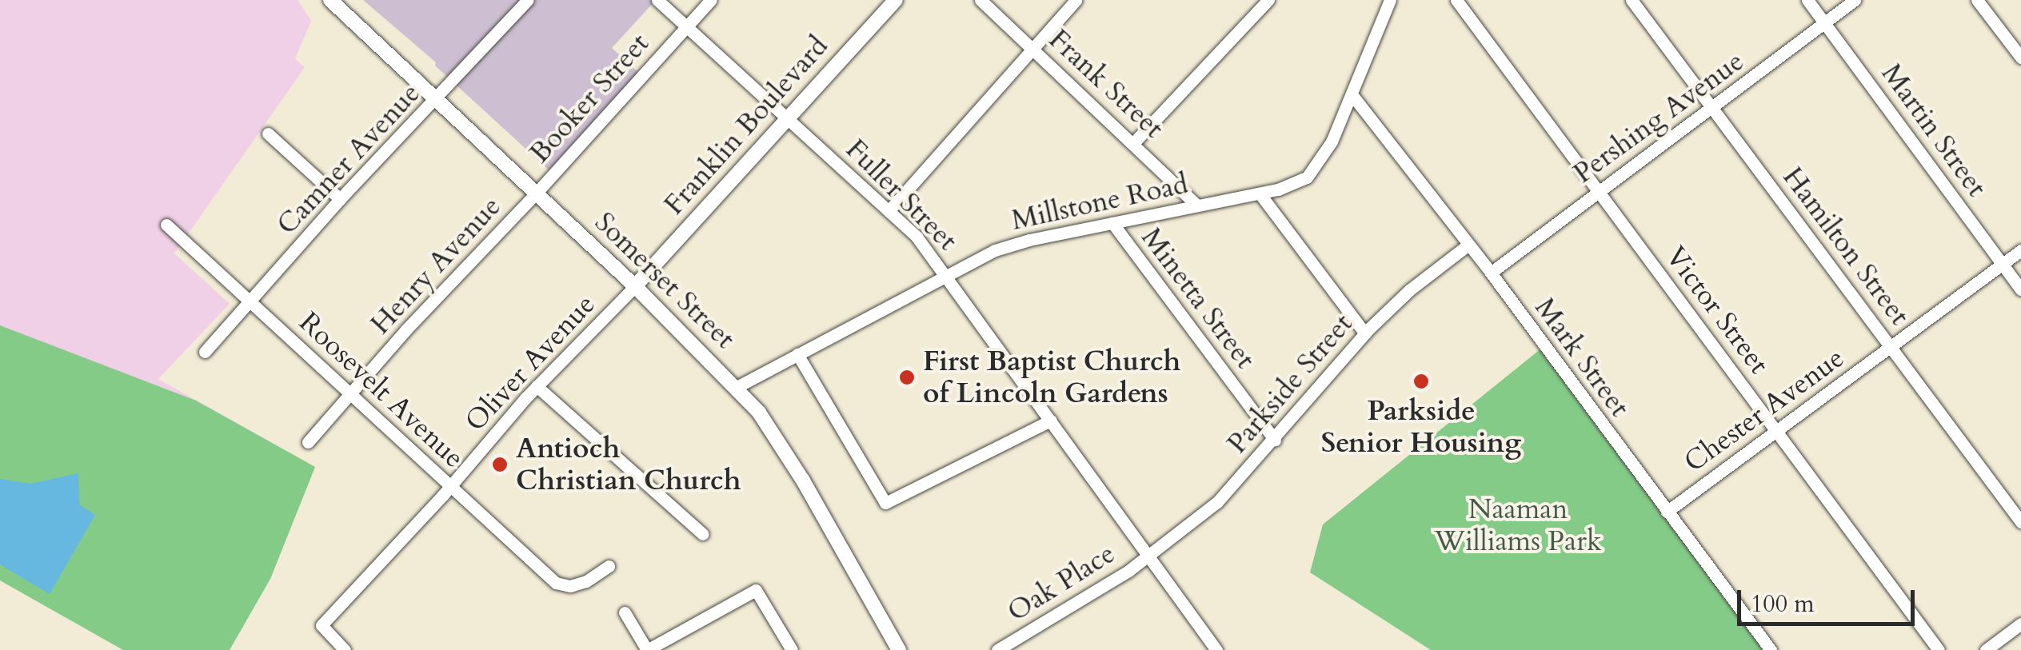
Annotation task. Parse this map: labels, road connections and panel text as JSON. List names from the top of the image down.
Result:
{
  "streets": {
    "main road": ["Franklin Boulevard", "Somerset Street"],
    "street": [
      "Frank Street",
      "Booker Street",
      "Pershing Avenue",
      "Martin Street",
      "Camner Avenue",
      "Fuller Street",
      "Millstone Road",
      "Hamilton Street",
      "Henry Avenue",
      "Minetta Street",
      "Victor Street",
      "Mark Street",
      "Oliver Avenue",
      "Parkside Street",
      "Roosevelt Avenue",
      "Chester Avenue",
      "Oak Place"
    ]
  },
  "crossings": [
    ["Frank Street", "Millstone Road"],
    ["Booker Street", "Fuller Street"],
    ["Booker Street", "Henry Avenue"],
    ["Booker Street", "Somerset Street"],
    ["Pershing Avenue", "Martin Street"],
    ["Pershing Avenue", "Hamilton Street"],
    ["Pershing Avenue", "Victor Street"],
    ["Pershing Avenue", "Mark Street"],
    ["Franklin Boulevard", "Fuller Street"],
    ["Franklin Boulevard", "Somerset Street"],
    ["Franklin Boulevard", "Oliver Avenue"],
    ["Martin Street", "Chester Avenue"],
    ["Camner Avenue", "Somerset Street"],
    ["Camner Avenue", "Roosevelt Avenue"],
    ["Fuller Street", "Millstone Road"],
    ["Fuller Street", "Parkside Street"],
    ["Fuller Street", "Oak Place"],
    ["Millstone Road", "Somerset Street"],
    ["Millstone Road", "Minetta Street"],
    ["Millstone Road", "Mark Street"],
    ["Hamilton Street", "Chester Avenue"],
    ["Henry Avenue", "Somerset Street"],
    ["Henry Avenue", "Roosevelt Avenue"],
    ["Somerset Street", "Oliver Avenue"],
    ["Minetta Street", "Parkside Street"],
    ["Victor Street", "Chester Avenue"],
    ["Mark Street", "Parkside Street"],
    ["Mark Street", "Chester Avenue"],
    ["Oliver Avenue", "Roosevelt Avenue"],
    ["Parkside Street", "Oak Place"]
  ],
  "parks": ["Naaman Williams Park"],
  "places": ["First Baptist Church of Lincoln Gardens", "Parkside Senior Housing", "Antioch Christian Church"],
  "scale_bar": "100 m"
}
